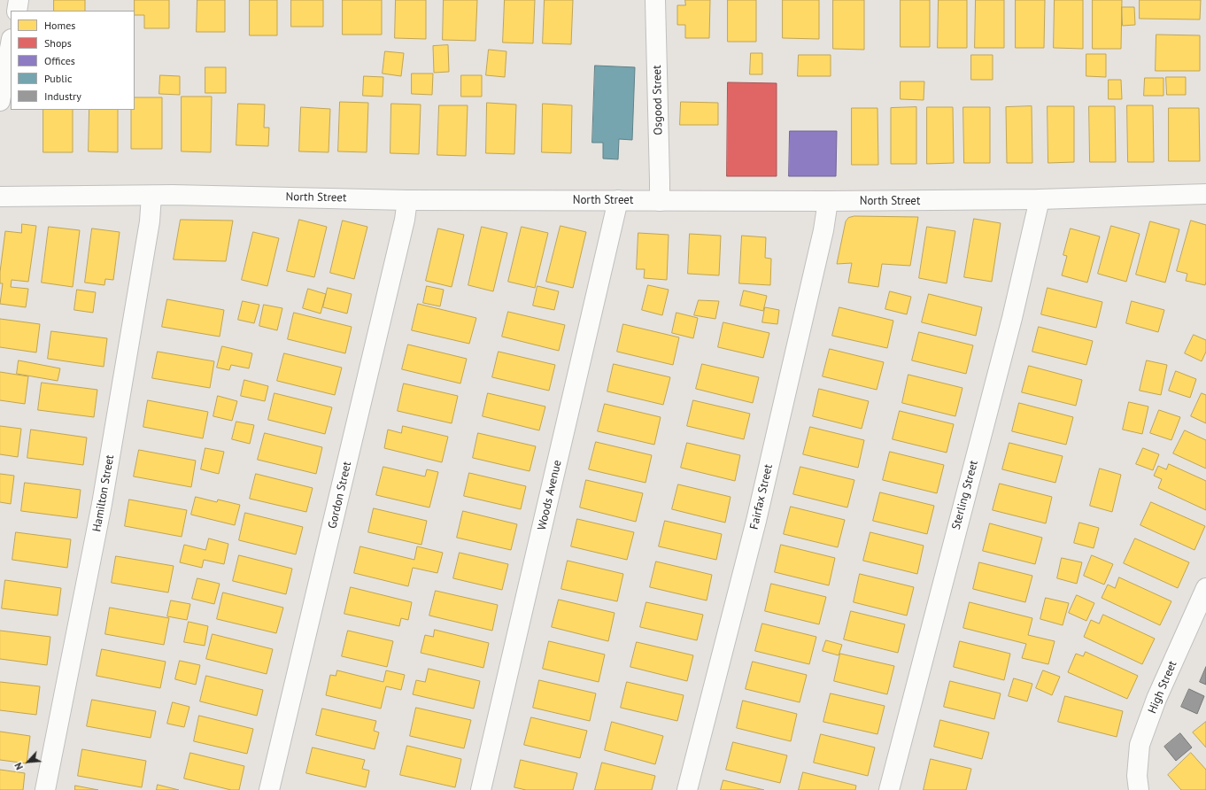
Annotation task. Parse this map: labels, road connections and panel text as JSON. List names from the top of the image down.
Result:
{
  "streets": {
    "street": [
      "Osgood Street",
      "North Street",
      "Hamilton Street",
      "Gordon Street",
      "Woods Avenue",
      "Sterling Street",
      "Fairfax Street",
      "High Street"
    ]
  },
  "crossings": [
    ["Osgood Street", "North Street"],
    ["North Street", "Hamilton Street"],
    ["North Street", "Gordon Street"],
    ["North Street", "Woods Avenue"],
    ["North Street", "Sterling Street"],
    ["North Street", "Fairfax Street"]
  ],
  "legend": [
    "Homes",
    "Shops",
    "Offices",
    "Public",
    "Industry"
  ],
  "north": "bottom left"
}
